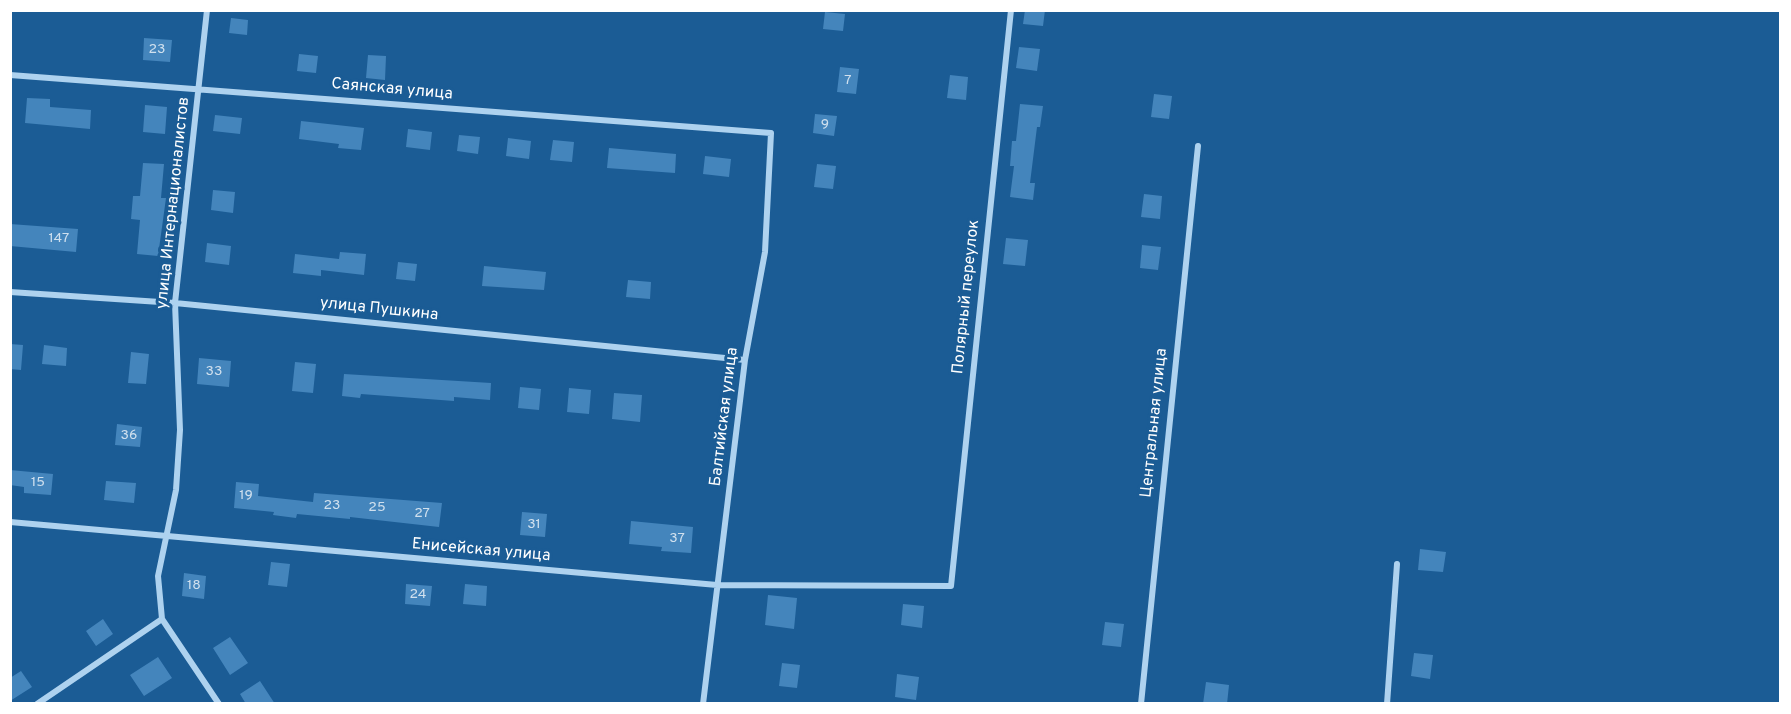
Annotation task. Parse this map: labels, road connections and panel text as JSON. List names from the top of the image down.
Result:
{
  "streets": {
    "street": [
      "Саянская улица",
      "улица Интернационалистов",
      "Полярный переулок",
      "улица Пушкина",
      "Балтийская улица",
      "Центральная улица",
      "Енисейская улица"
    ]
  },
  "crossings": [
    ["Саянская улица", "улица Интернационалистов"],
    ["Саянская улица", "Балтийская улица"],
    ["улица Интернационалистов", "улица Пушкина"],
    ["улица Интернационалистов", "Енисейская улица"],
    ["Полярный переулок", "Енисейская улица"],
    ["улица Пушкина", "Балтийская улица"],
    ["Балтийская улица", "Енисейская улица"]
  ],
  "house_numbers": [
    "23",
    "7",
    "9",
    "147",
    "33",
    "36",
    "15",
    "19",
    "23",
    "25",
    "27",
    "31",
    "37",
    "18",
    "24"
  ]
}
